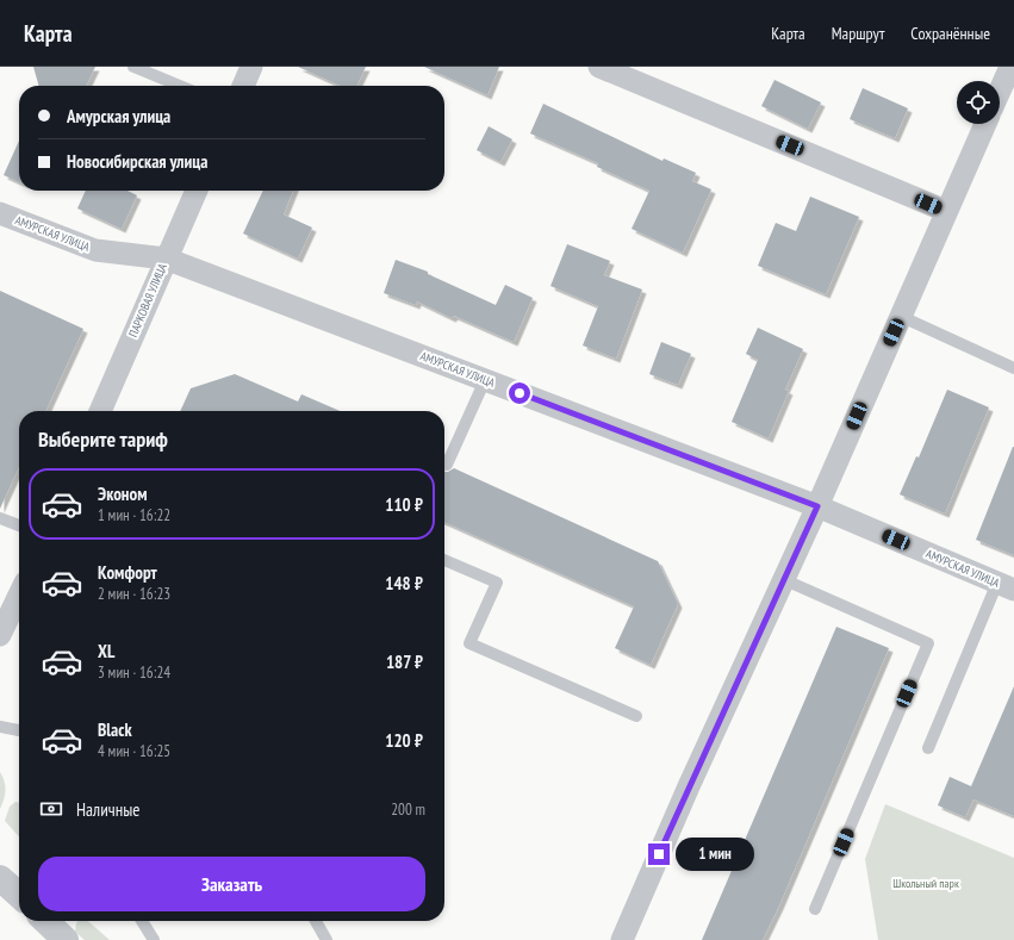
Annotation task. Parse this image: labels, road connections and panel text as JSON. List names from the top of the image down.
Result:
{
  "streets": {
    "street": ["АМУРСКАЯ УЛИЦА", "ПАРКОВАЯ УЛИЦА"]
  },
  "crossings": [
    ["АМУРСКАЯ УЛИЦА", "ПАРКОВАЯ УЛИЦА"]
  ],
  "parks": ["Школьный парк"],
  "page": {
    "header": "Карта",
    "nav": ["Карта", "Маршрут", "Сохранённые"],
    "banner": ["Амурская улица", "Новосибирская улица"],
    "heading": "Выберите тариф",
    "list": [
      {
        "name": "Эконом",
        "note": "1 мин · 16:22",
        "value": "110 ₽"
      },
      {
        "name": "Комфорт",
        "note": "2 мин · 16:23",
        "value": "148 ₽"
      },
      {
        "name": "XL",
        "note": "3 мин · 16:24",
        "value": "187 ₽"
      },
      {
        "name": "Black",
        "note": "4 мин · 16:25",
        "value": "120 ₽"
      }
    ],
    "pay": ["Наличные", "200 m"],
    "bubble": "1 мин",
    "buttons": "Заказать"
  }
}
